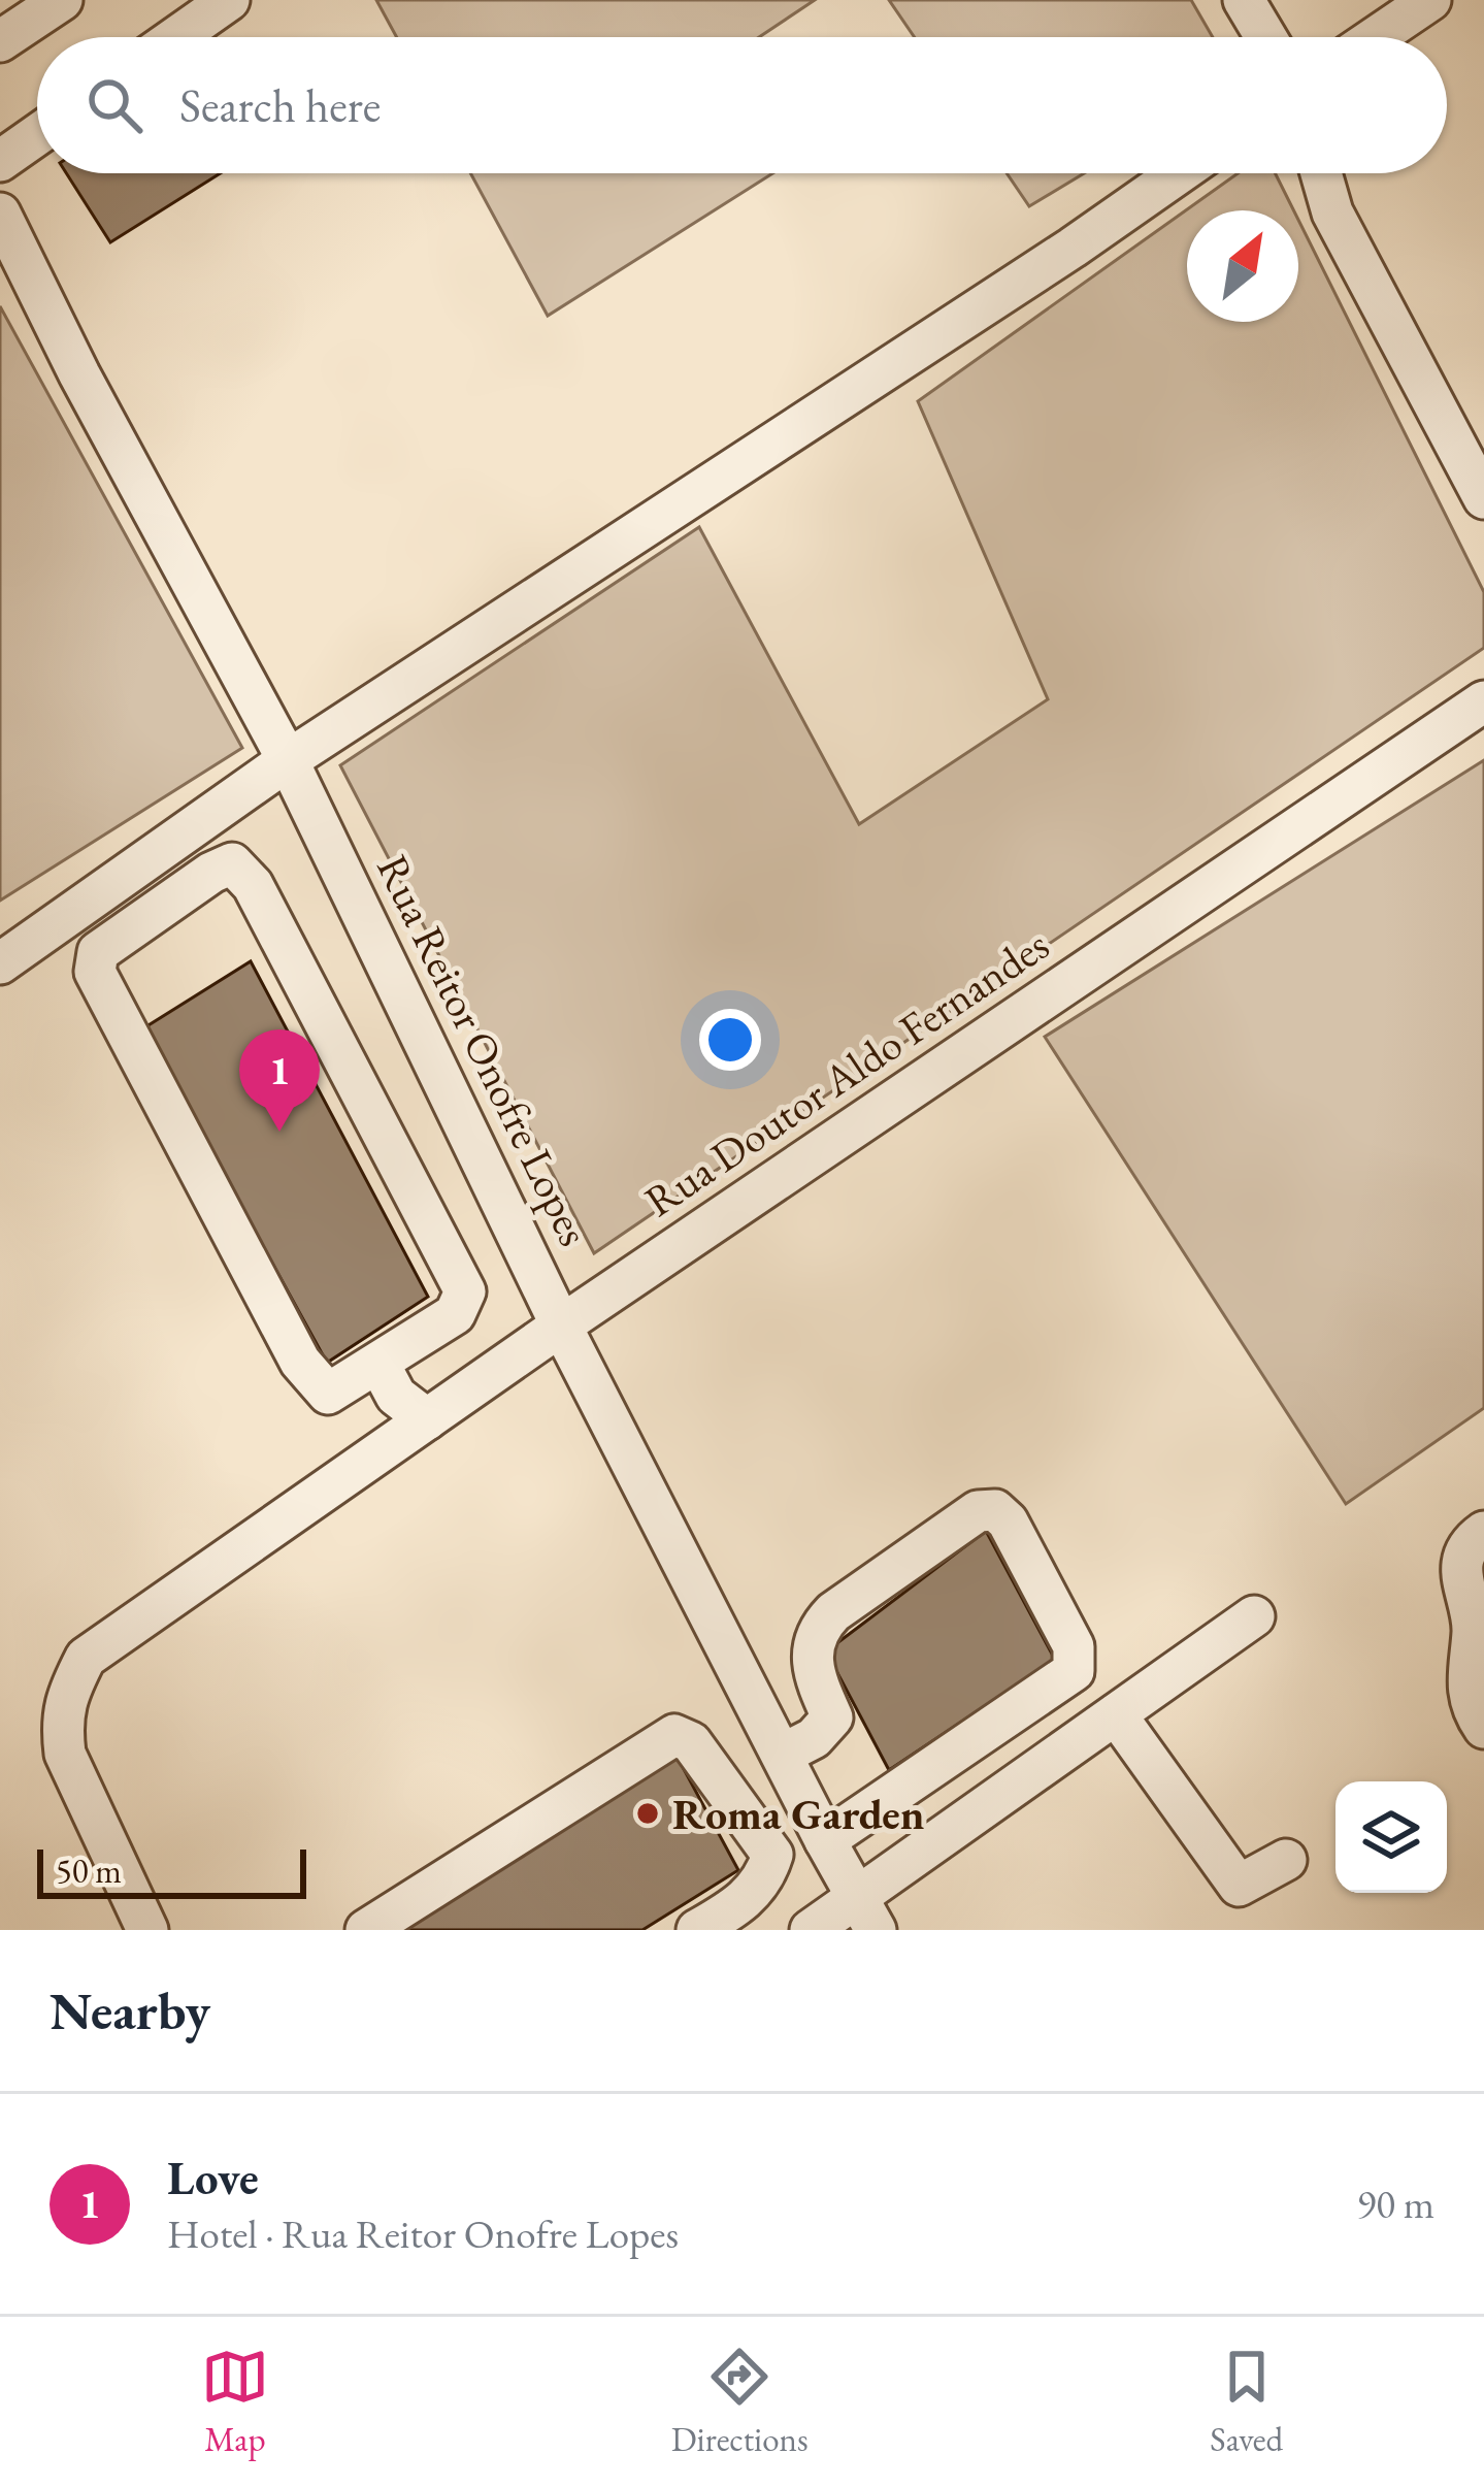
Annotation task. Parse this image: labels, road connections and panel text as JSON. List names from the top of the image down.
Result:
{
  "streets": {
    "street": ["Rua Reitor Onofre Lopes", "Rua Doutor Aldo Fernandes"]
  },
  "crossings": [
    ["Rua Reitor Onofre Lopes", "Rua Doutor Aldo Fernandes"]
  ],
  "places": ["Roma Garden"],
  "scale_bar": "50 m",
  "north": "top right",
  "page": {
    "search": "Search here",
    "pins": "1",
    "scale": "50 m",
    "heading": "Nearby",
    "list": [
      {
        "mark": "1",
        "name": "Love",
        "note": "Hotel · Rua Reitor Onofre Lopes",
        "value": "90 m"
      }
    ],
    "nav": ["Map", "Directions", "Saved"]
  }
}
